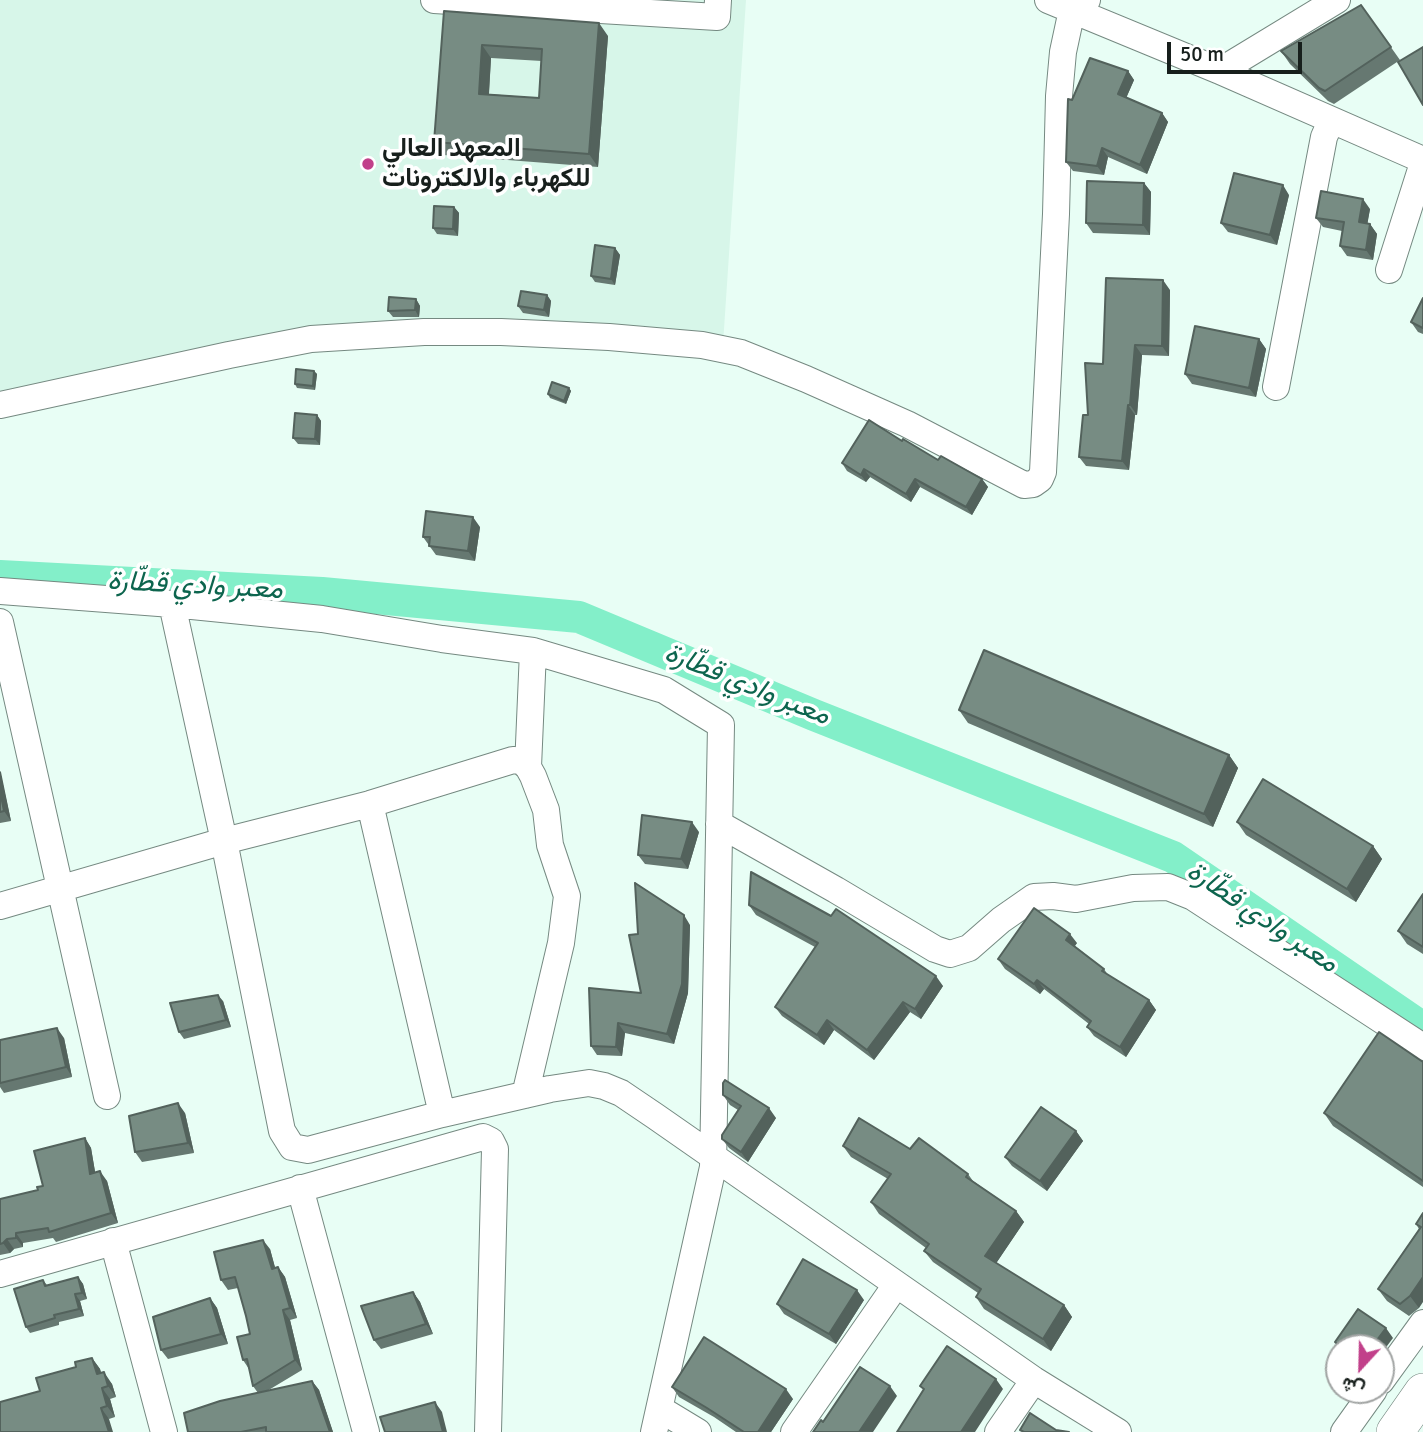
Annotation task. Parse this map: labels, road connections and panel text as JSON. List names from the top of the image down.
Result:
{
  "water": ["معبر وادي قطّارة"],
  "places": ["المعهد العالي للكهرباء والالكترونات"],
  "scale_bar": "50 m",
  "north": "bottom"
}
